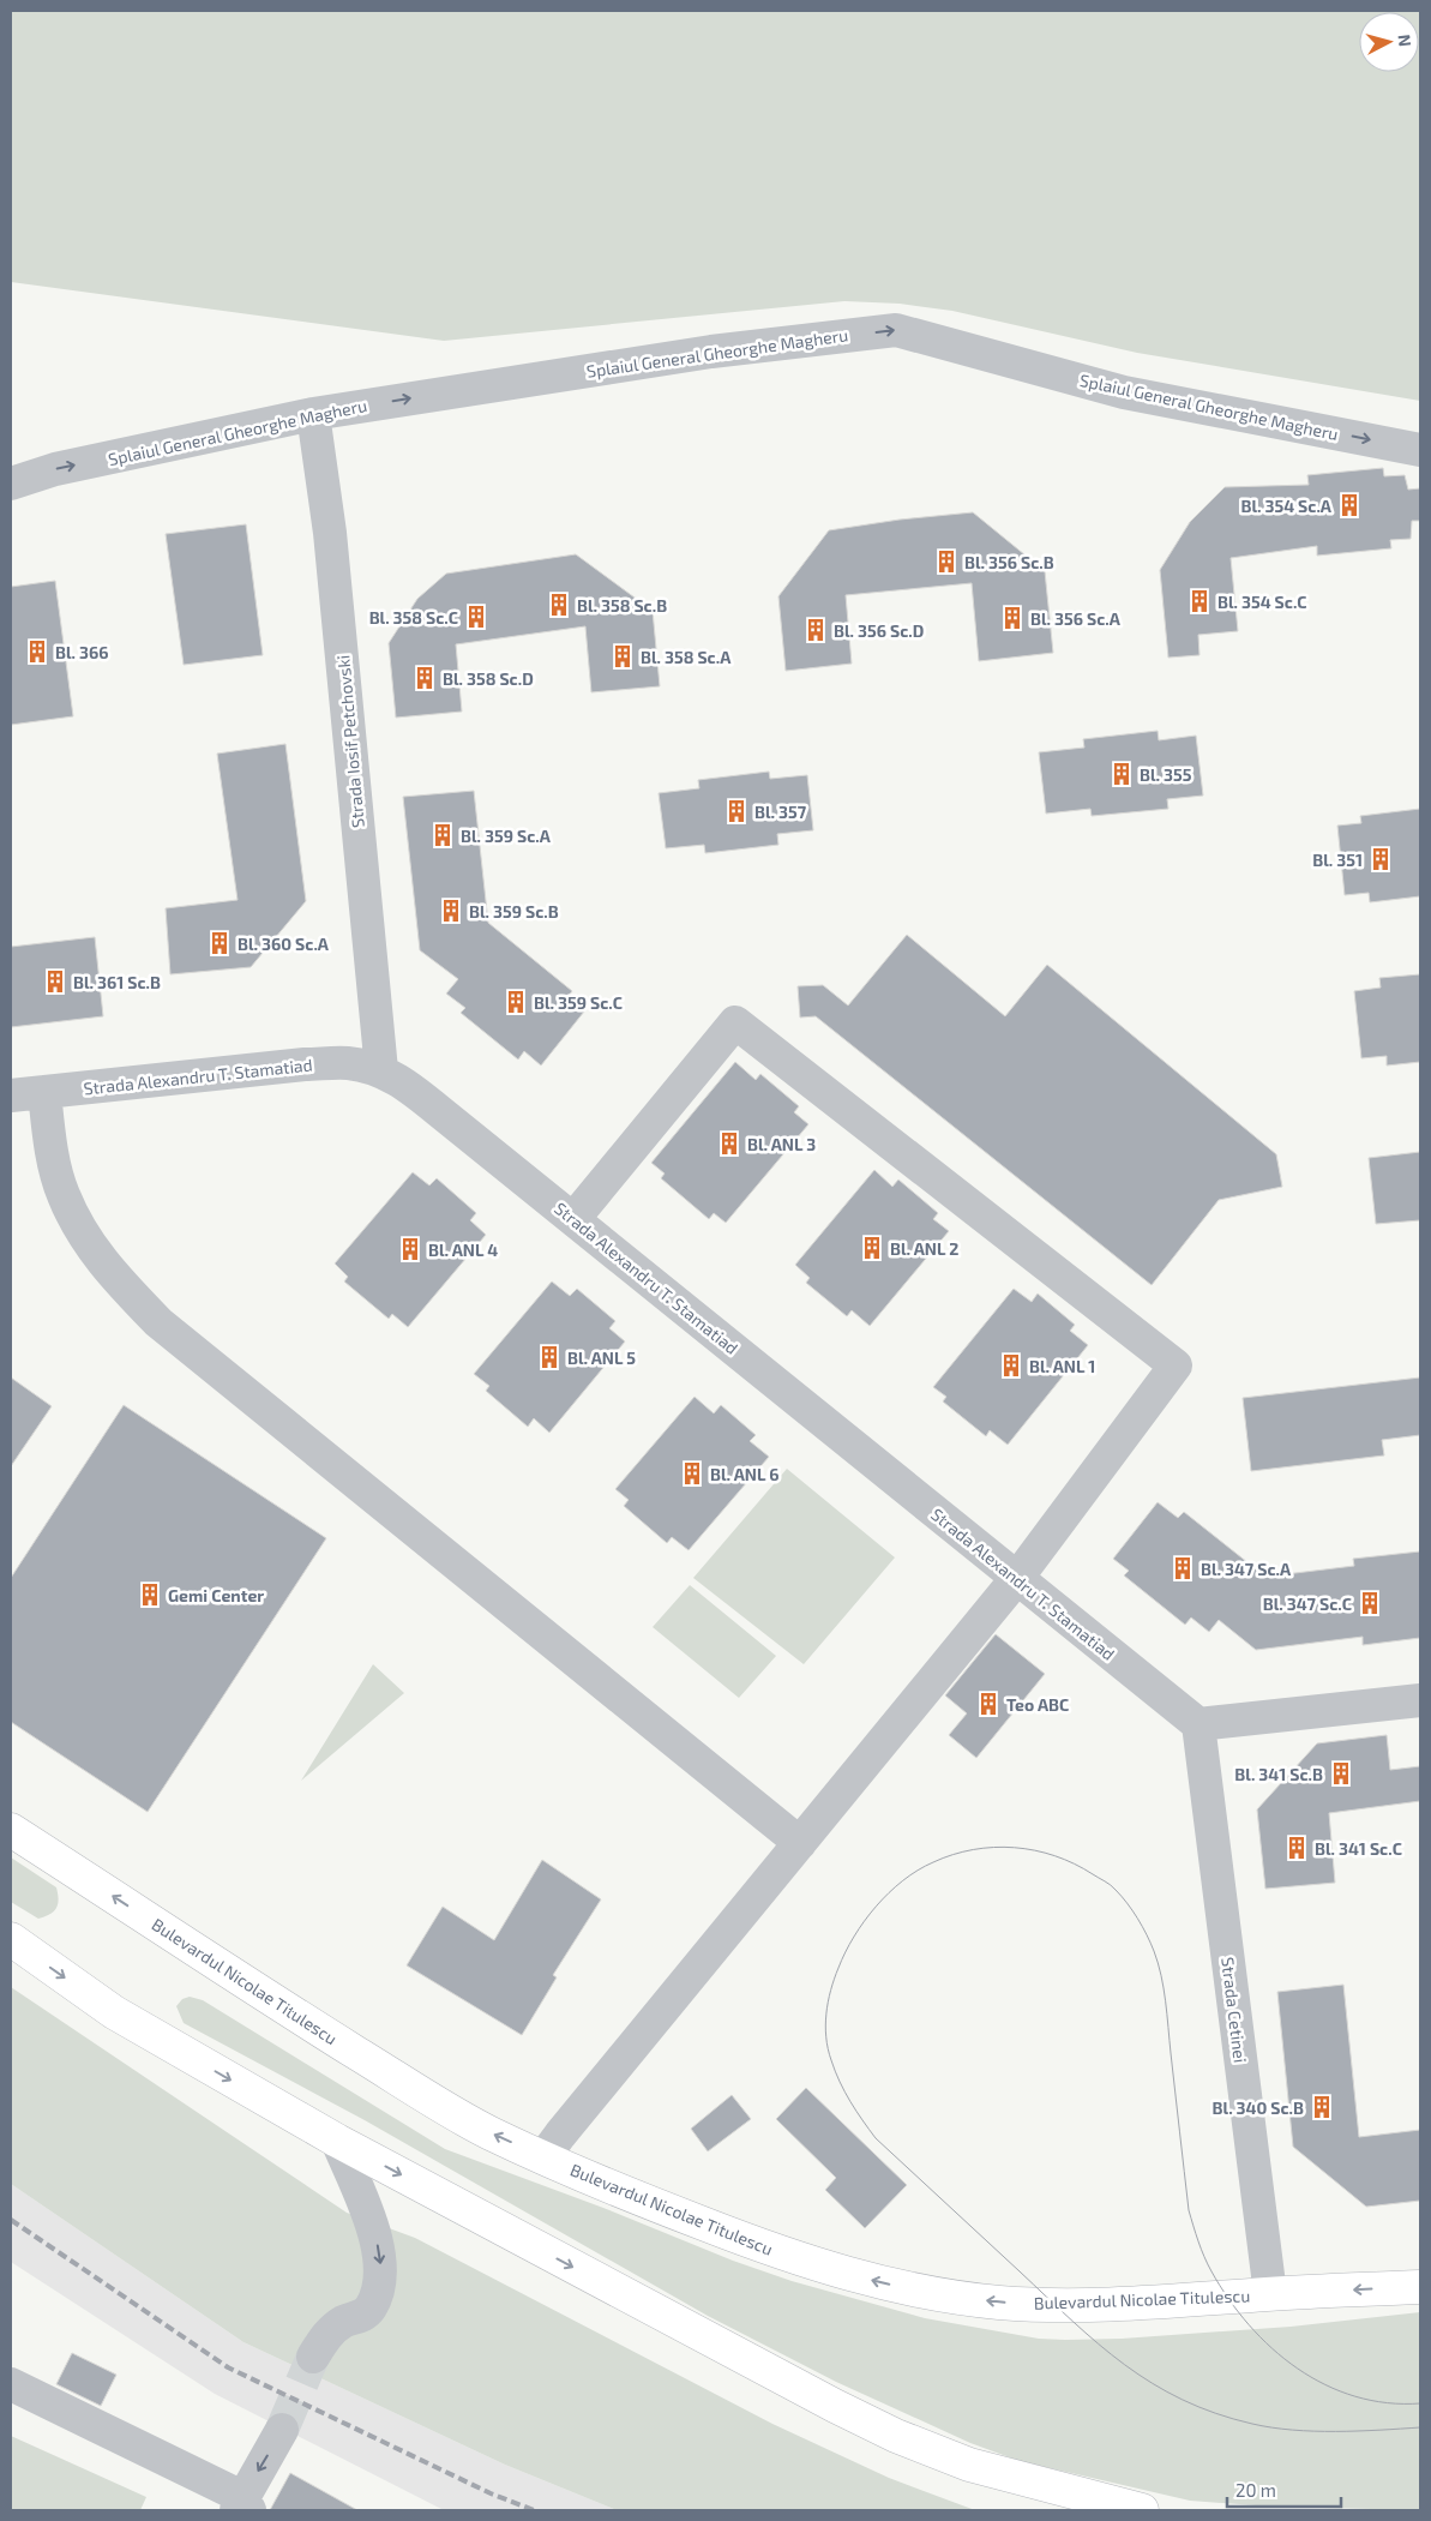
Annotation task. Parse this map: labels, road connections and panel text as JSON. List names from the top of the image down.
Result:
{
  "streets": {
    "main road": ["Bulevardul Nicolae Titulescu"],
    "street": [
      "Splaiul General Gheorghe Magheru",
      "Strada Iosif Petchovski",
      "Strada Alexandru T. Stamatiad",
      "Strada Cetinei"
    ]
  },
  "crossings": [
    ["Splaiul General Gheorghe Magheru", "Strada Iosif Petchovski"],
    ["Strada Iosif Petchovski", "Strada Alexandru T. Stamatiad"],
    ["Strada Alexandru T. Stamatiad", "Strada Cetinei"],
    ["Bulevardul Nicolae Titulescu", "Strada Cetinei"]
  ],
  "one_way": ["Splaiul General Gheorghe Magheru"],
  "places": {
    "building": [
      "Bl. 354 Sc.A",
      "Bl. 356 Sc.B",
      "Bl. 354 Sc.C",
      "Bl. 358 Sc.B",
      "Bl. 358 Sc.C",
      "Bl. 356 Sc.A",
      "Bl. 356 Sc.D",
      "Bl. 366",
      "Bl. 358 Sc.A",
      "Bl. 358 Sc.D",
      "Bl. 355",
      "Bl. 357",
      "Bl. 359 Sc.A",
      "Bl. 351",
      "Bl. 359 Sc.B",
      "Bl. 360 Sc.A",
      "Bl. 361 Sc.B",
      "Bl. 359 Sc.C",
      "Bl. ANL 3",
      "Bl. ANL 2",
      "Bl. ANL 4",
      "Bl. ANL 5",
      "Bl. ANL 1",
      "Bl. ANL 6",
      "Bl. 347 Sc.A",
      "Gemi Center",
      "Bl. 347 Sc.C",
      "Teo ABC",
      "Bl. 341 Sc.B",
      "Bl. 341 Sc.C",
      "Bl. 340 Sc.B"
    ]
  },
  "scale_bar": "20 m",
  "north": "right"
}
